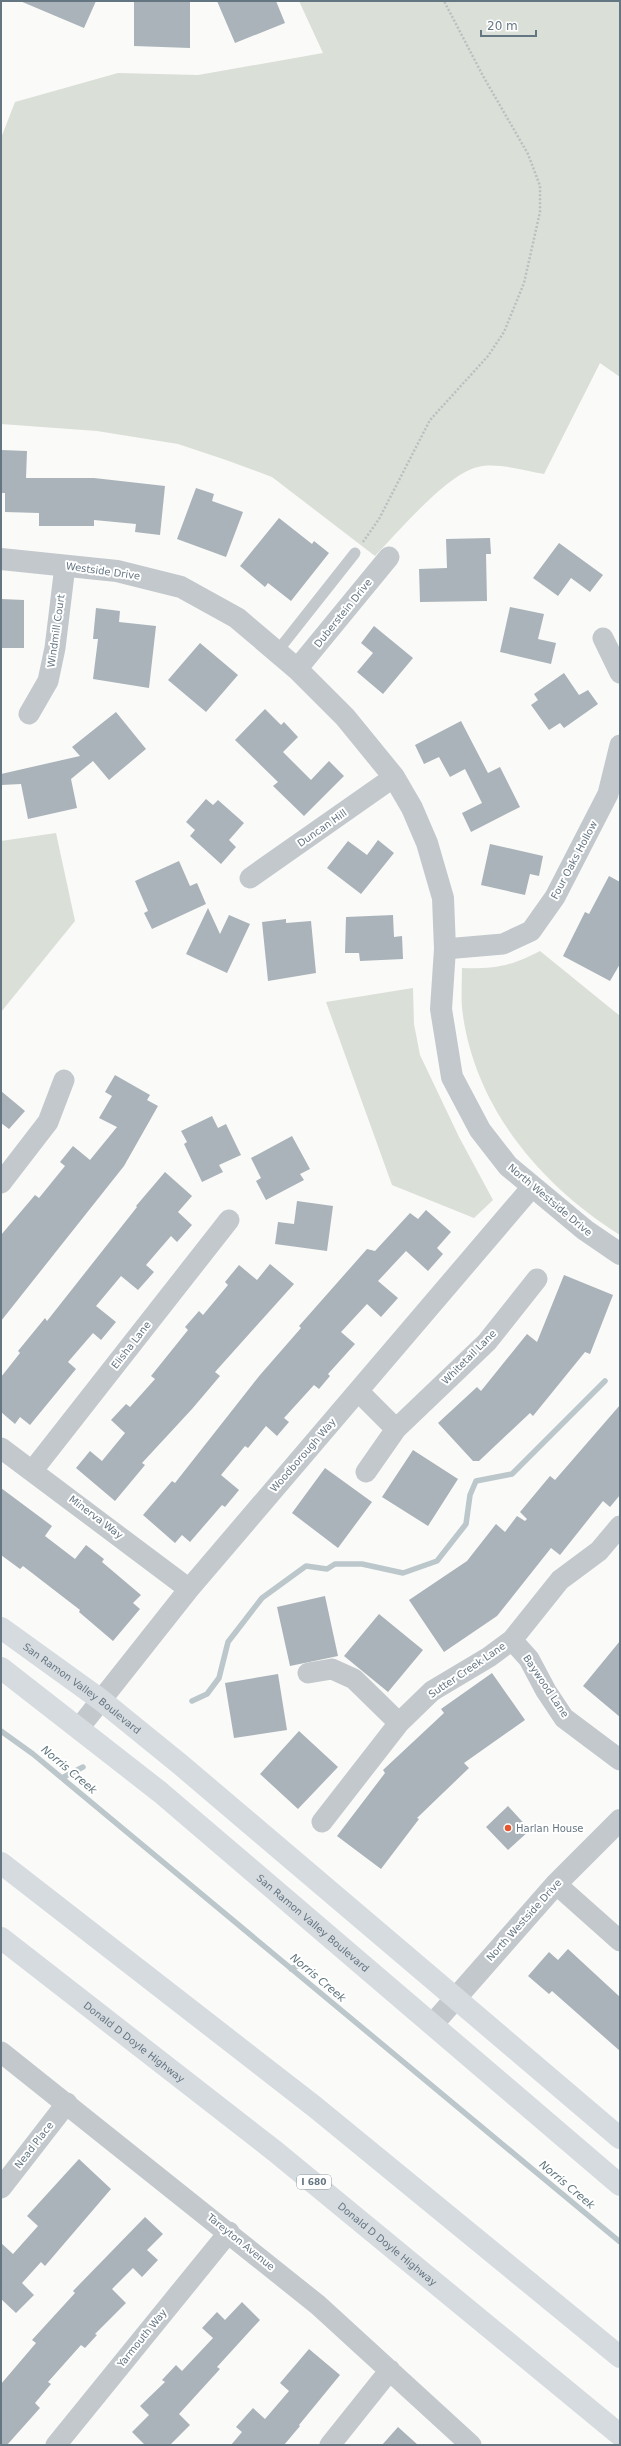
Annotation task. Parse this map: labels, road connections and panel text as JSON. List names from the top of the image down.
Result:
{
  "streets": {
    "main road": ["San Ramon Valley Boulevard", "Donald D Doyle Highway", "I 680"],
    "street": [
      "Westside Drive",
      "Duberstein Drive",
      "Windmill Court",
      "Duncan Hill",
      "Four Oaks Hollow",
      "North Westside Drive",
      "Elisha Lane",
      "Whitetail Lane",
      "Woodborough Way",
      "Minerva Way",
      "Sutter Creek Lane",
      "Baywood Lane",
      "Nead Place",
      "Tareyton Avenue",
      "Yarmouth Way"
    ]
  },
  "crossings": [
    ["Westside Drive", "Duberstein Drive"],
    ["Westside Drive", "Windmill Court"],
    ["Westside Drive", "North Westside Drive"],
    ["Duberstein Drive", "North Westside Drive"],
    ["Duncan Hill", "North Westside Drive"],
    ["Four Oaks Hollow", "North Westside Drive"],
    ["North Westside Drive", "Woodborough Way"],
    ["North Westside Drive", "San Ramon Valley Boulevard"],
    ["Elisha Lane", "Minerva Way"],
    ["Woodborough Way", "Minerva Way"],
    ["Woodborough Way", "San Ramon Valley Boulevard"],
    ["Sutter Creek Lane", "Baywood Lane"],
    ["Nead Place", "Tareyton Avenue"],
    ["Tareyton Avenue", "Yarmouth Way"]
  ],
  "water": ["Norris Creek"],
  "places": ["Harlan House"],
  "scale_bar": "20 m"
}
